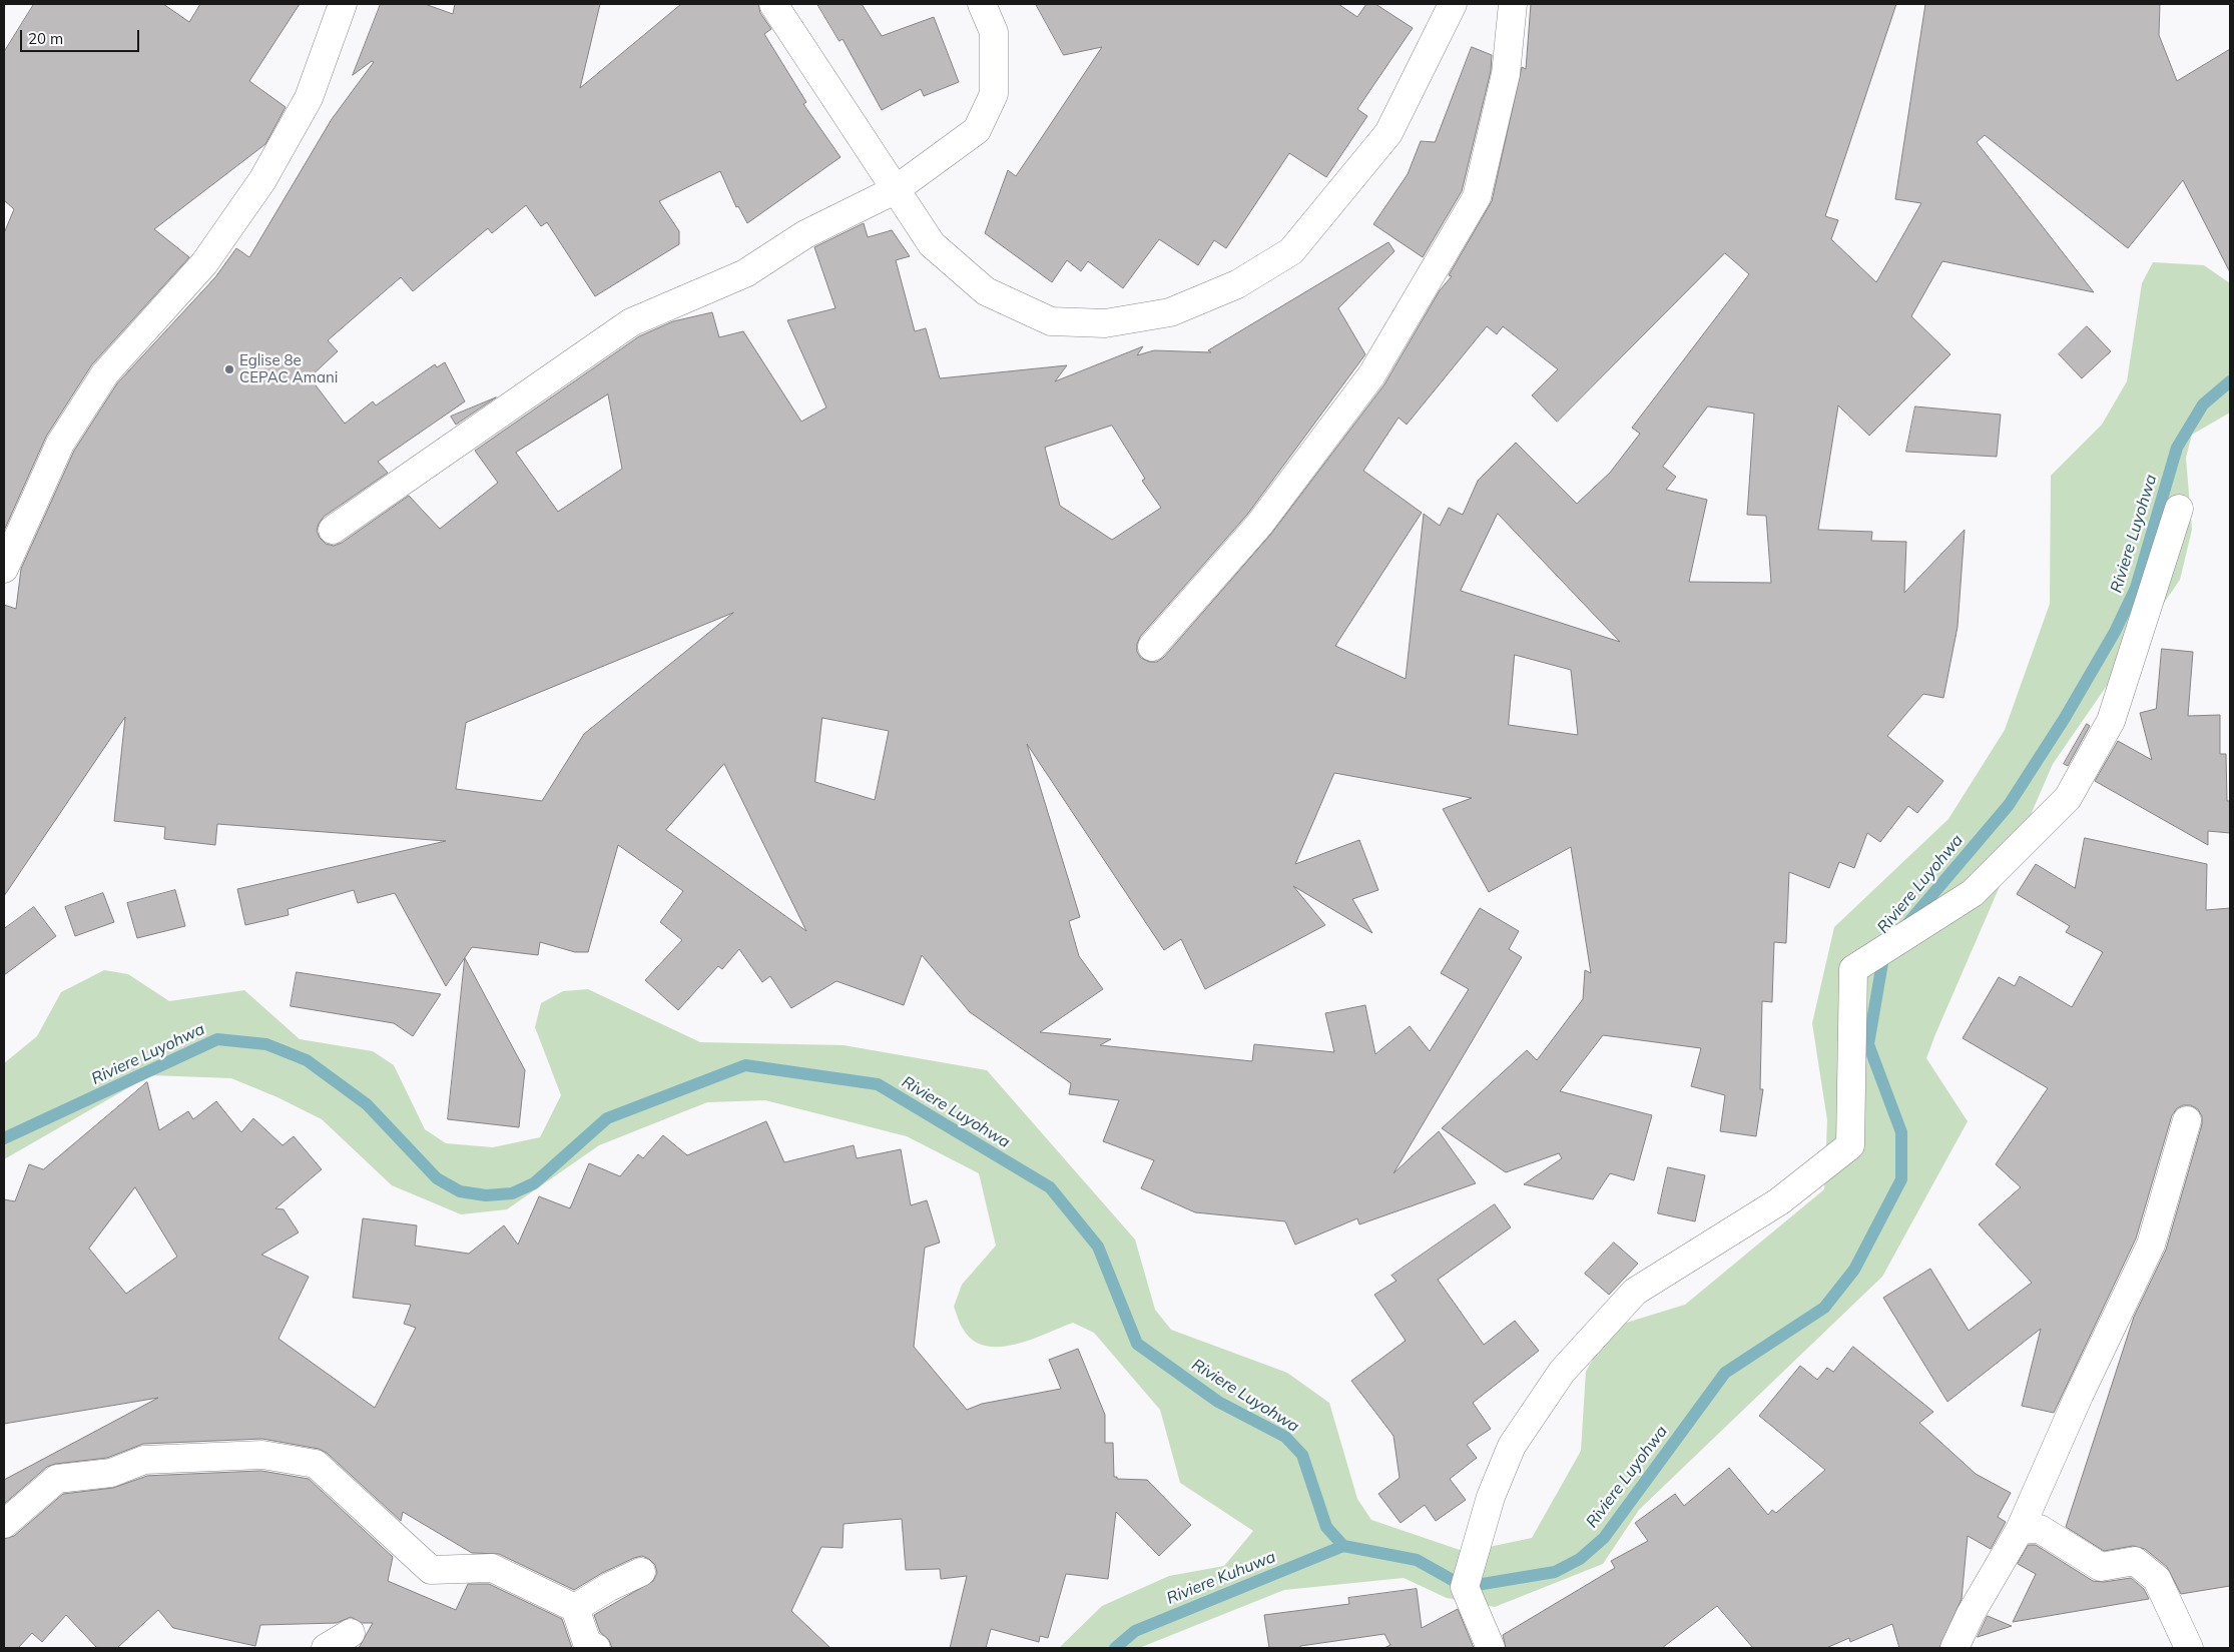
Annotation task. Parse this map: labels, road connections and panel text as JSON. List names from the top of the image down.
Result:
{
  "water": ["Riviere Luyohwa", "Riviere Kuhuwa"],
  "places": ["Eglise 8e CEPAC Amani"],
  "scale_bar": "20 m"
}
